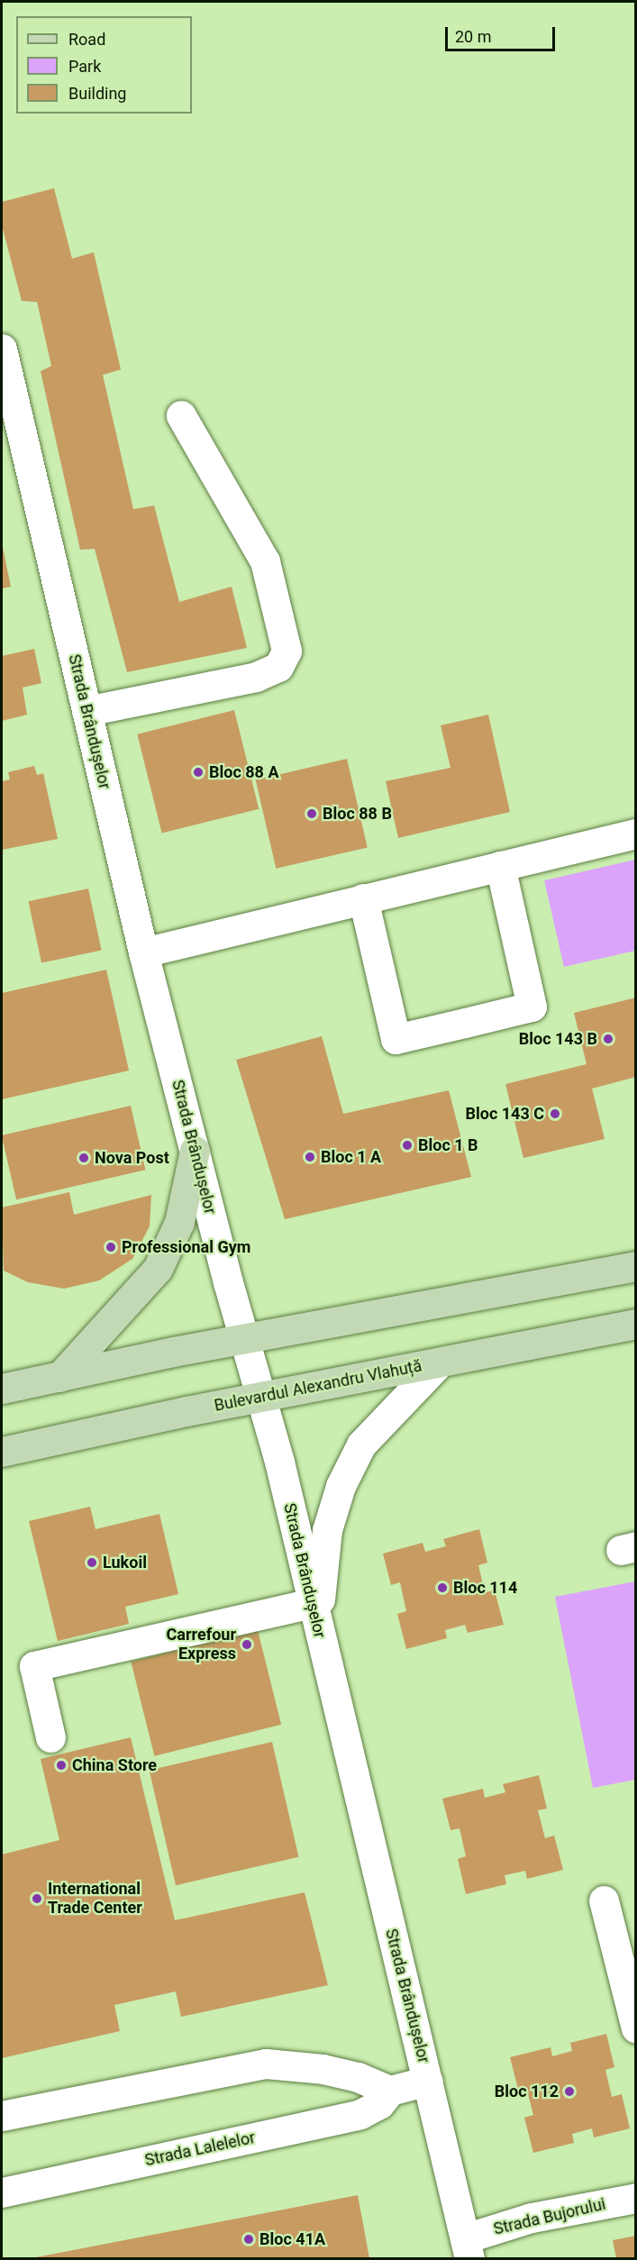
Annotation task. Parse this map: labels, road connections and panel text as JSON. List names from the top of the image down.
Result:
{
  "streets": {
    "main road": ["Bulevardul Alexandru Vlahuță"],
    "street": ["Strada Brândușelor", "Strada Lalelelor", "Strada Bujorului"]
  },
  "crossings": [
    ["Strada Brândușelor", "Bulevardul Alexandru Vlahuță"],
    ["Strada Brândușelor", "Strada Lalelelor"],
    ["Strada Brândușelor", "Strada Bujorului"]
  ],
  "places": [
    "Bloc 88 A",
    "Bloc 88 B",
    "Bloc 143 B",
    "Bloc 143 C",
    "Bloc 1 B",
    "Bloc 1 A",
    "Nova Post",
    "Professional Gym",
    "Lukoil",
    "Bloc 114",
    "Carrefour Express",
    "China Store",
    "International Trade Center",
    "Bloc 112",
    "Bloc 41A"
  ],
  "legend": ["Road", "Park", "Building"],
  "scale_bar": "20 m"
}
